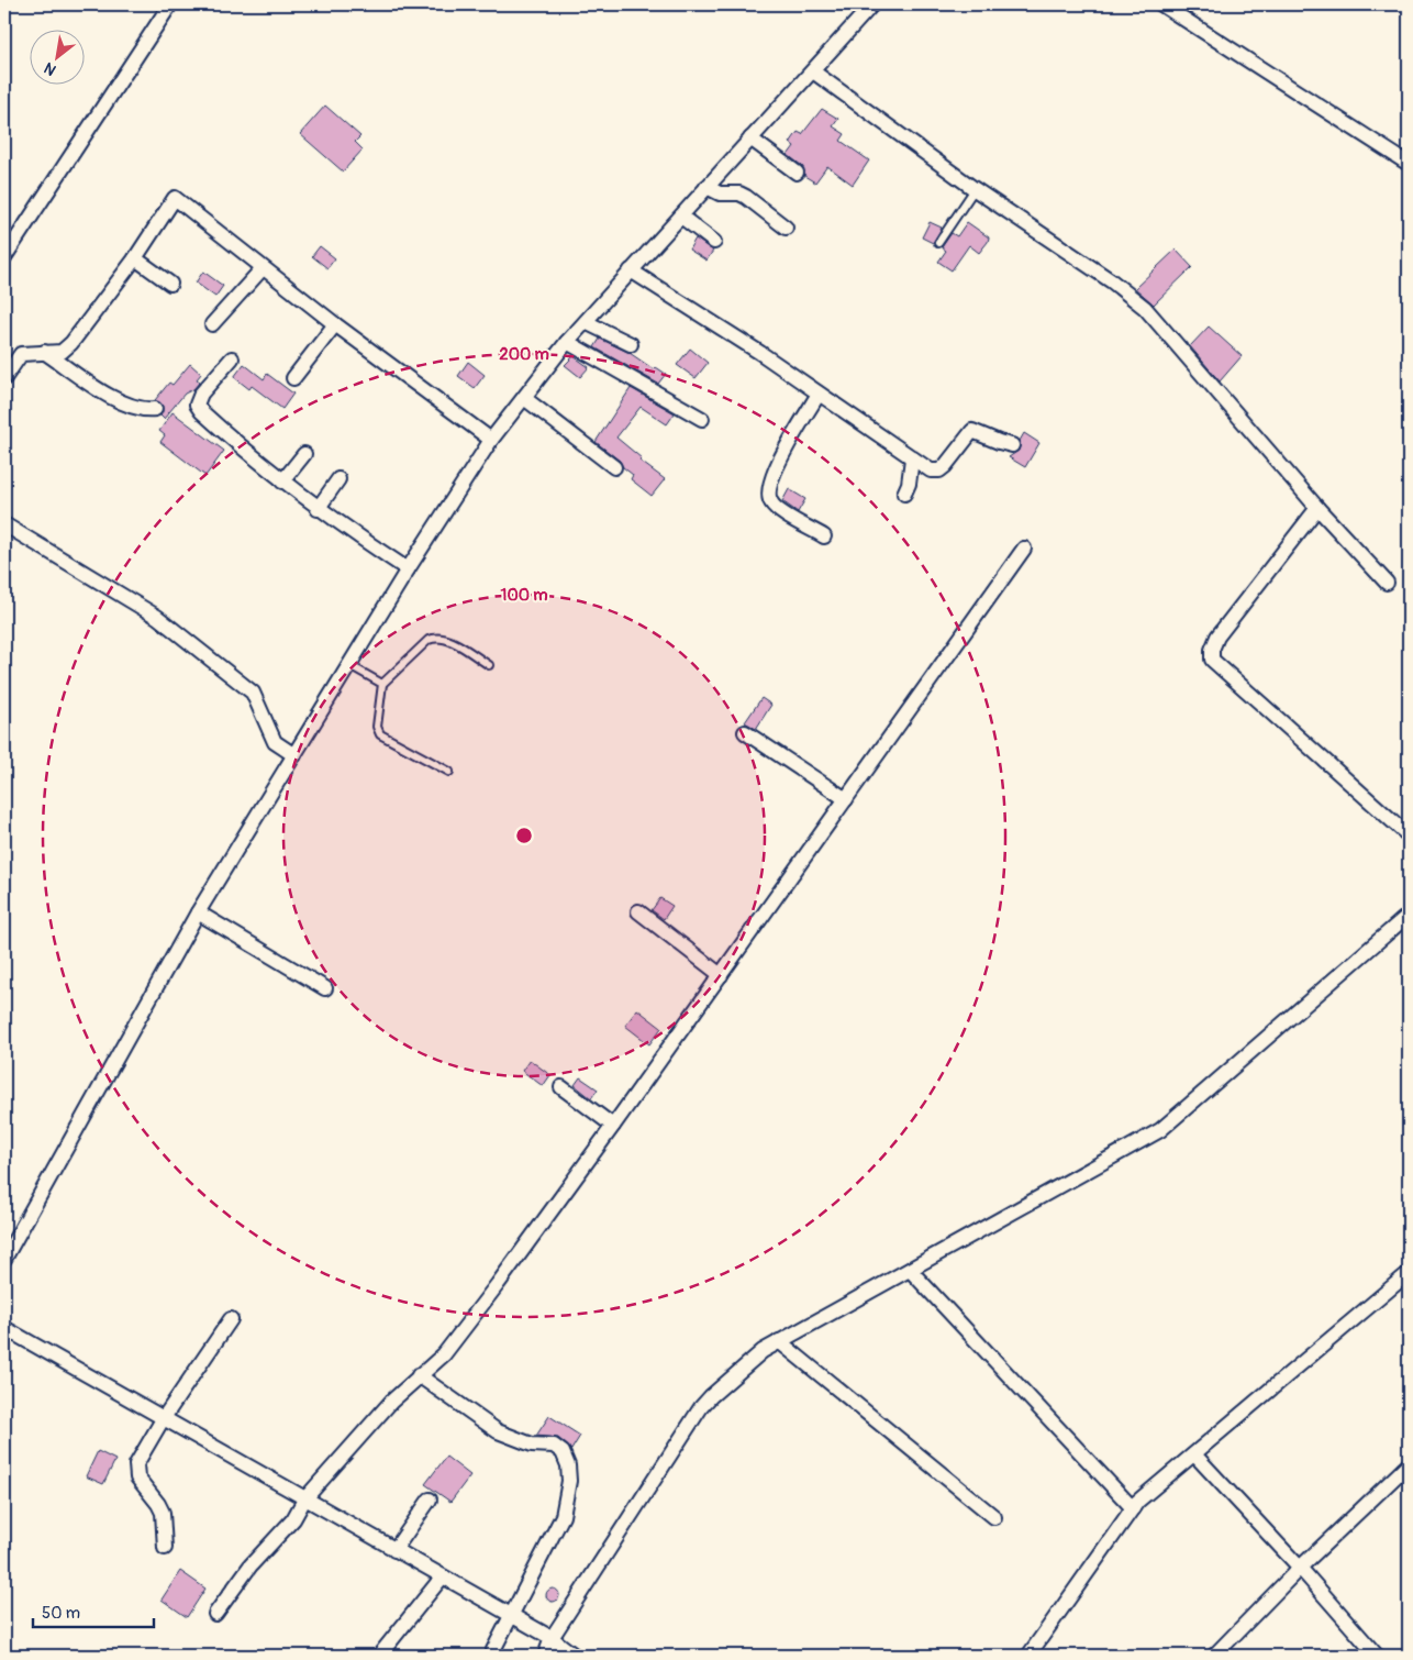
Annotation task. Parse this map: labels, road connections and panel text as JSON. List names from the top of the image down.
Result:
{
  "scale_bar": "50 m",
  "north": "bottom left",
  "rings": ["200 m", "100 m"]
}
